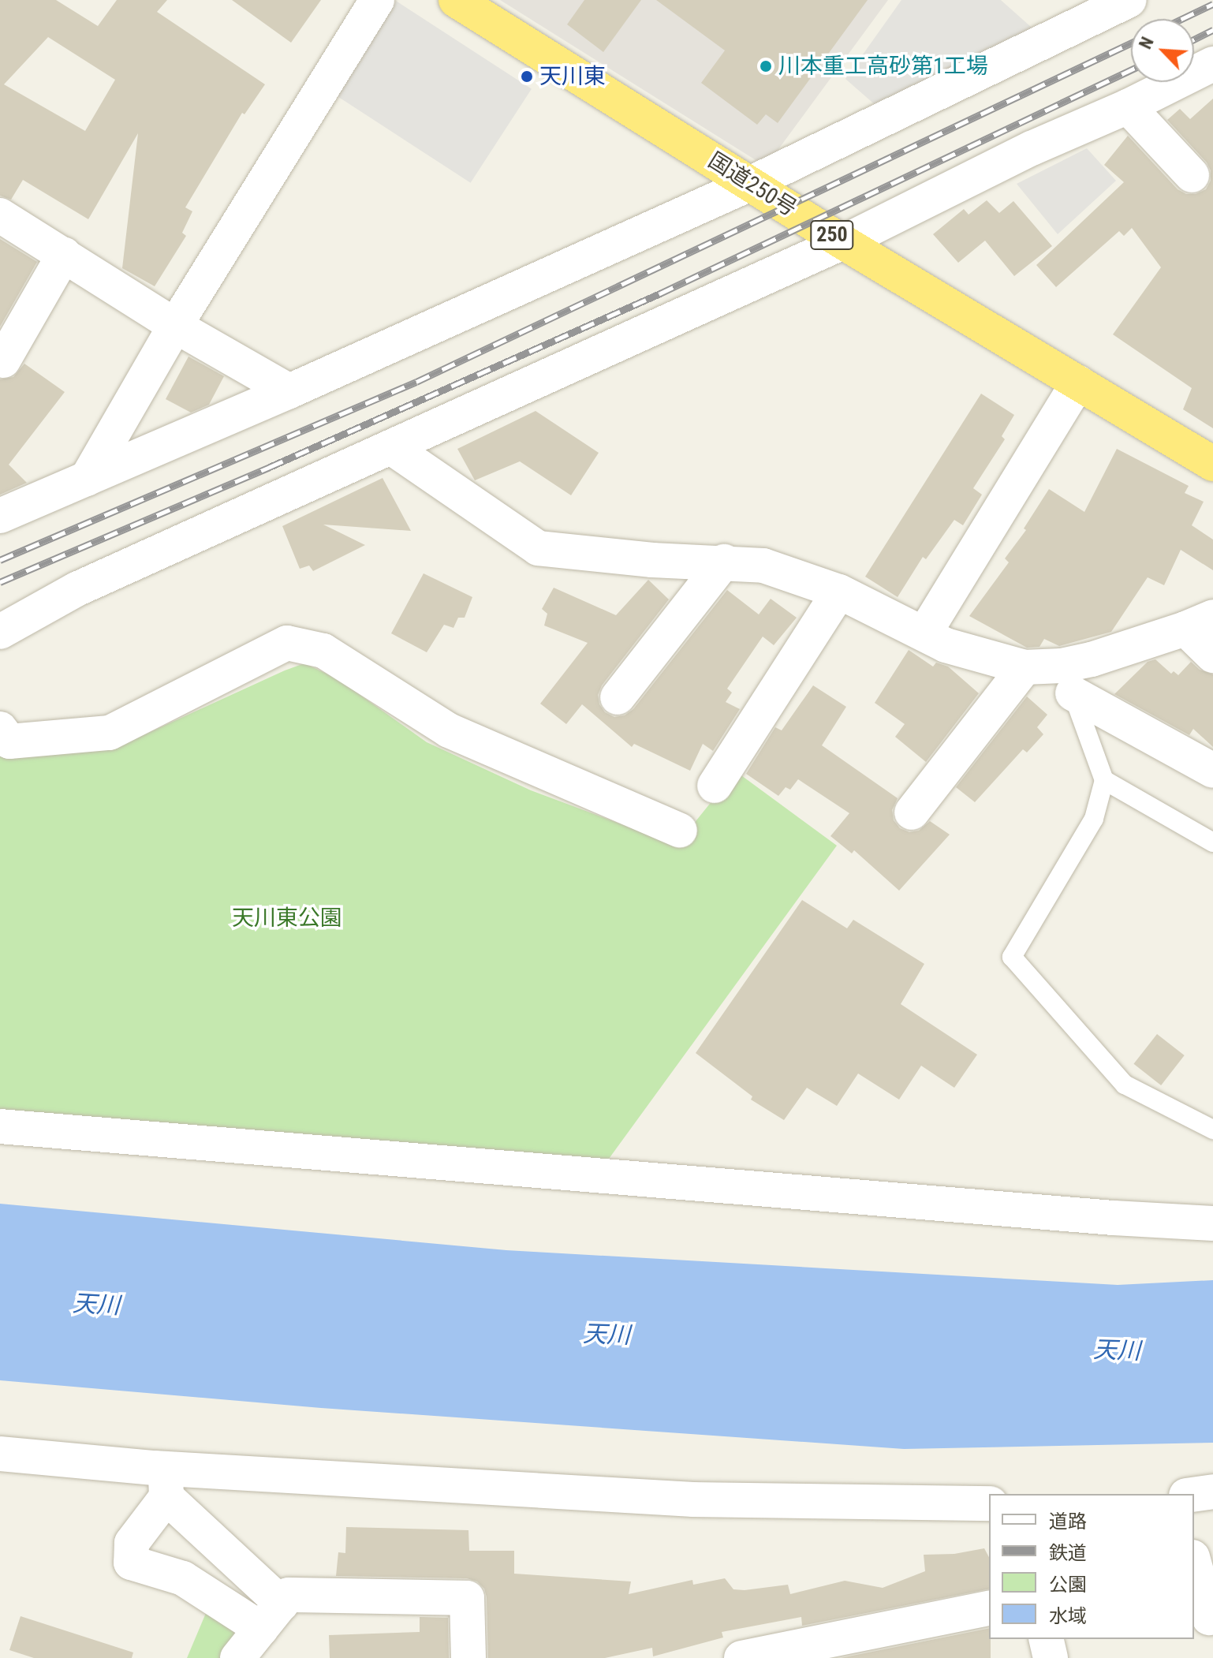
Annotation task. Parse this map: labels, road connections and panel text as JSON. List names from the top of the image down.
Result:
{
  "streets": {
    "highway": ["国道250号", "250"]
  },
  "water": ["天川"],
  "parks": ["天川東公園"],
  "places": ["川本重工高砂第1工場", "天川東"],
  "legend": [
    "道路",
    "鉄道",
    "公園",
    "水域"
  ],
  "north": "top left"
}
